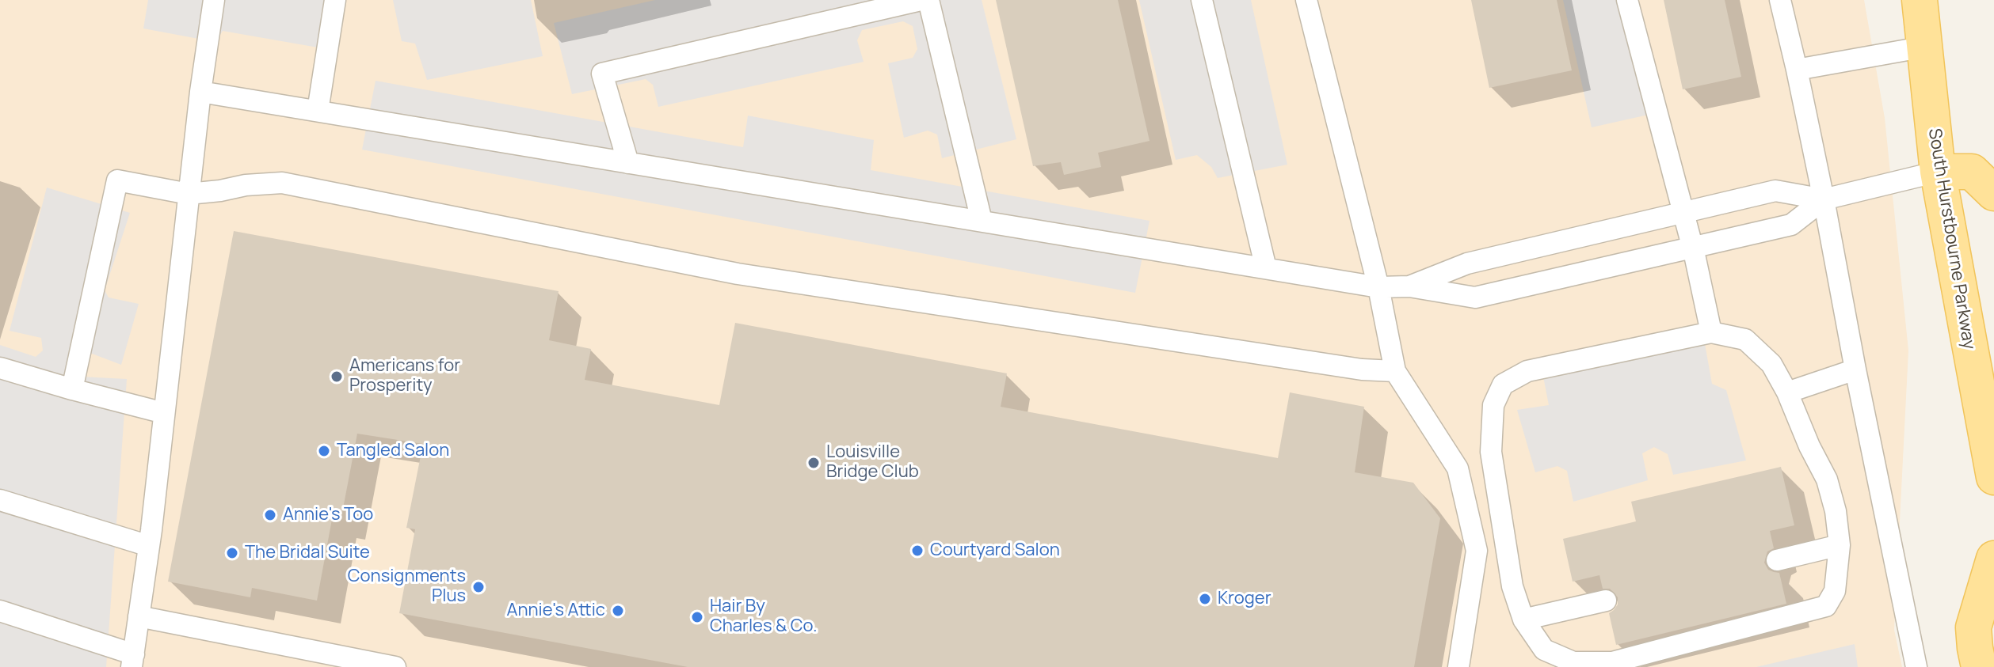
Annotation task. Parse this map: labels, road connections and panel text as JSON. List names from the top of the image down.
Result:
{
  "streets": {
    "main road": ["South Hurstbourne Parkway"]
  },
  "places": [
    "Americans for Prosperity",
    "Tangled Salon",
    "Louisville Bridge Club",
    "Annie's Too",
    "Courtyard Salon",
    "The Bridal Suite",
    "Consignments Plus",
    "Kroger",
    "Annie's Attic",
    "Hair By Charles & Co."
  ]
}
